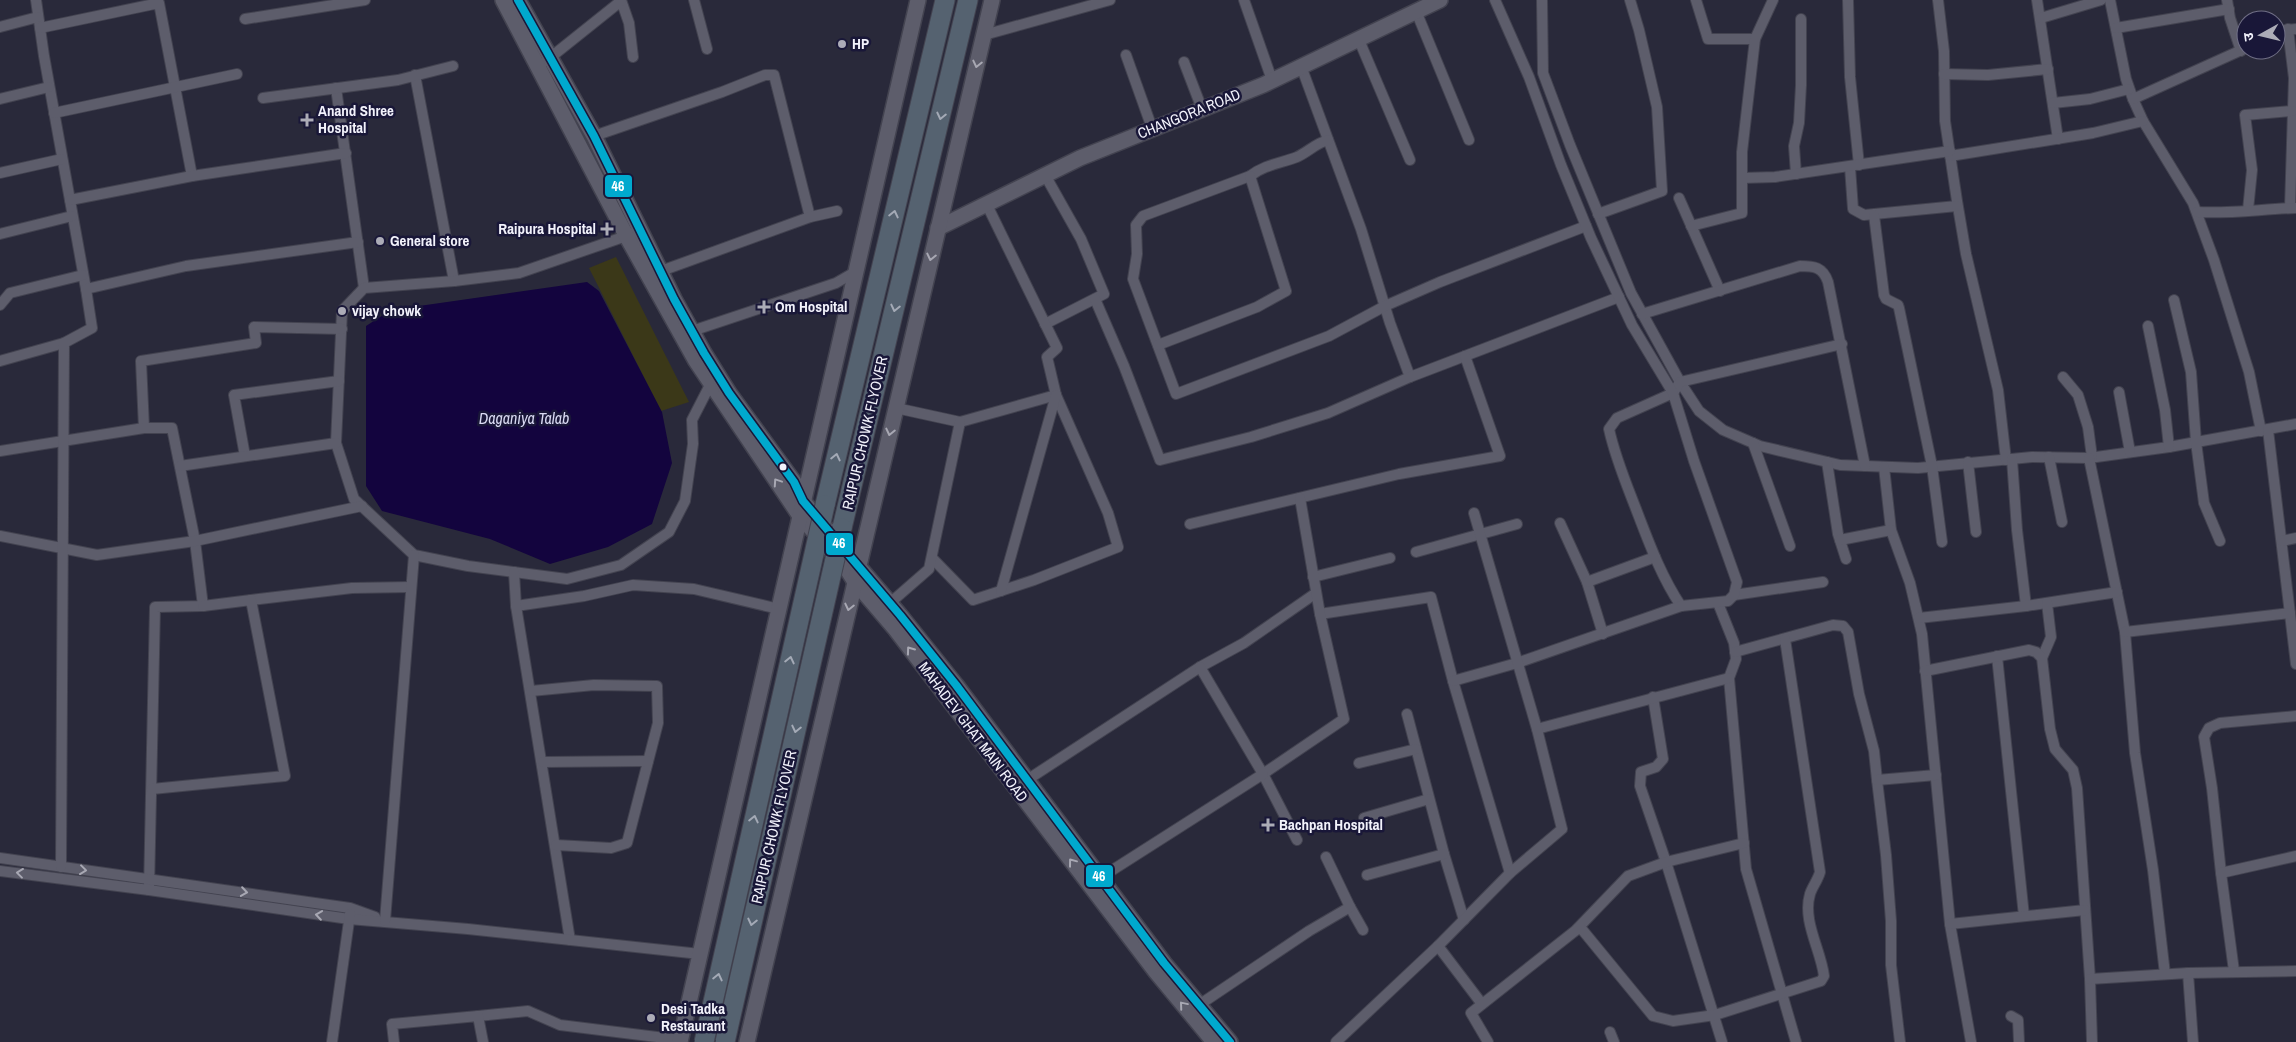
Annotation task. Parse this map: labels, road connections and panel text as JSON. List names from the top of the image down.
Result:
{
  "streets": {
    "highway": ["RAIPUR CHOWK FLYOVER"],
    "street": ["CHANGORA ROAD", "MAHADEV GHAT MAIN ROAD"]
  },
  "water": ["Daganiya Talab"],
  "places": {
    "other": [
      "HP",
      "General store",
      "vijay chowk",
      "Desi Tadka Restaurant"
    ],
    "health": [
      "Anand Shree Hospital",
      "Raipura Hospital",
      "Om Hospital",
      "Bachpan Hospital"
    ]
  },
  "lines": ["transit line 46"],
  "north": "left"
}
